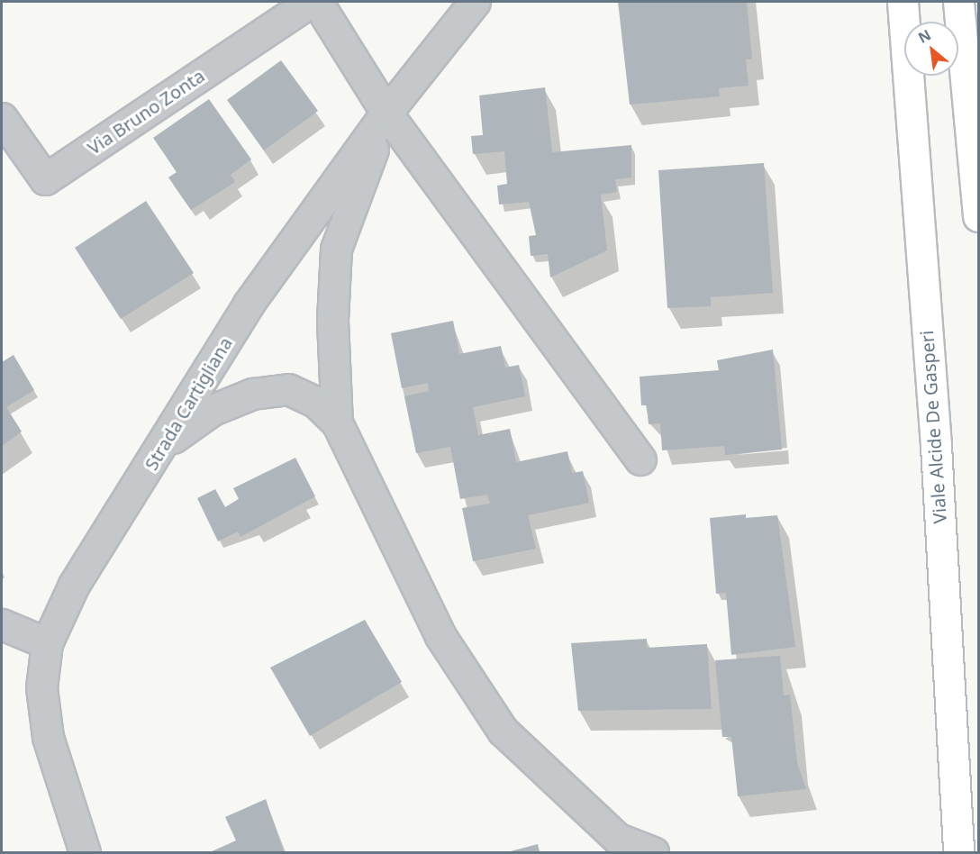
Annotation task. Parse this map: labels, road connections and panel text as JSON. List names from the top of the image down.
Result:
{
  "streets": {
    "main road": ["Viale Alcide De Gasperi"],
    "street": ["Via Bruno Zonta", "Strada Cartigliana"]
  },
  "north": "top left"
}
